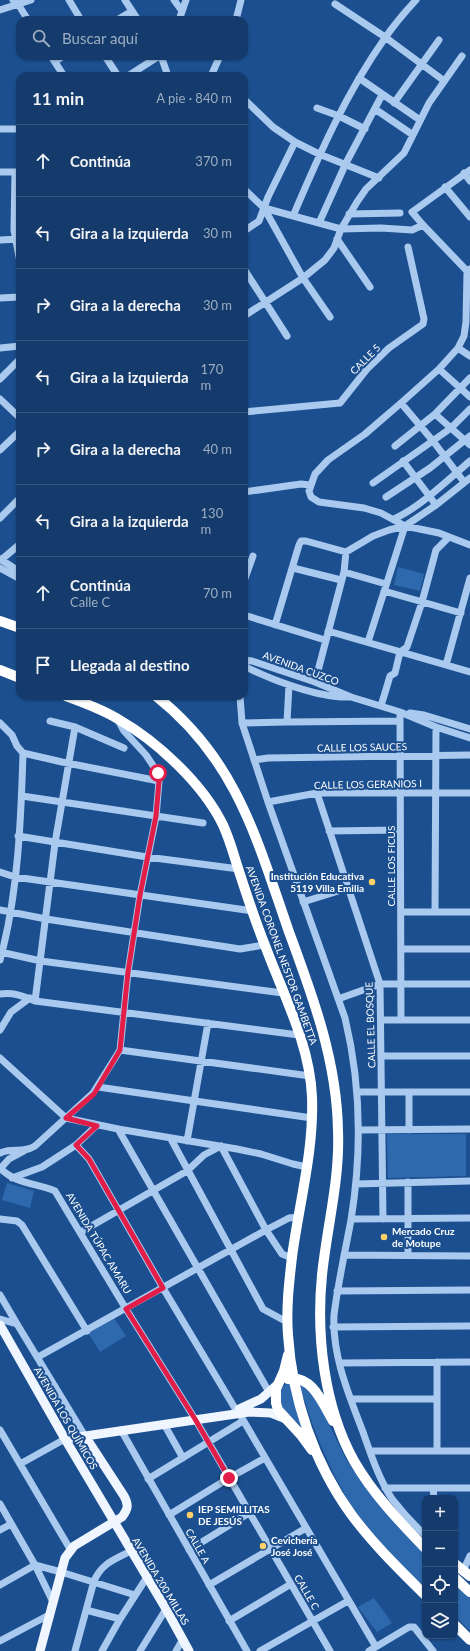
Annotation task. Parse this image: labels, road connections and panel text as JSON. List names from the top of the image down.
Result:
{
  "streets": {
    "highway": ["AVENIDA CORONEL NESTOR GAMBETTA"],
    "main road": ["AVENIDA LOS QUÍMICOS", "AVENIDA 200 MILLAS"],
    "street": [
      "CALLE 5",
      "AVENIDA CUZCO",
      "CALLE LOS SAUCES",
      "CALLE LOS GERANIOS I",
      "CALLE LOS FICUS",
      "CALLE EL BOSQUE",
      "AVENIDA TÚPAC AMARU",
      "CALLE A",
      "CALLE C"
    ]
  },
  "crossings": [
    ["AVENIDA CUZCO", "CALLE LOS FICUS"],
    ["CALLE LOS SAUCES", "CALLE LOS FICUS"],
    ["CALLE LOS GERANIOS I", "CALLE LOS FICUS"],
    ["CALLE LOS GERANIOS I", "CALLE EL BOSQUE"],
    ["AVENIDA TÚPAC AMARU", "CALLE C"],
    ["AVENIDA LOS QUÍMICOS", "AVENIDA 200 MILLAS"]
  ],
  "places": [
    "Institución Educativa 5119 Villa Emilia",
    "Mercado Cruz de Motupe",
    "IEP SEMILLITAS DE JESÚS",
    "Cevichería José José"
  ],
  "page": {
    "search": "Buscar aquí",
    "heading": ["11 min", "A pie · 840 m"],
    "list": [
      ["Continúa", "370 m"],
      ["Gira a la izquierda", "30 m"],
      ["Gira a la derecha", "30 m"],
      ["Gira a la izquierda", "170 m"],
      ["Gira a la derecha", "40 m"],
      ["Gira a la izquierda", "130 m"],
      ["Continúa", "Calle C", "70 m"],
      "Llegada al destino"
    ],
    "map_buttons": ["+", "−"]
  }
}
